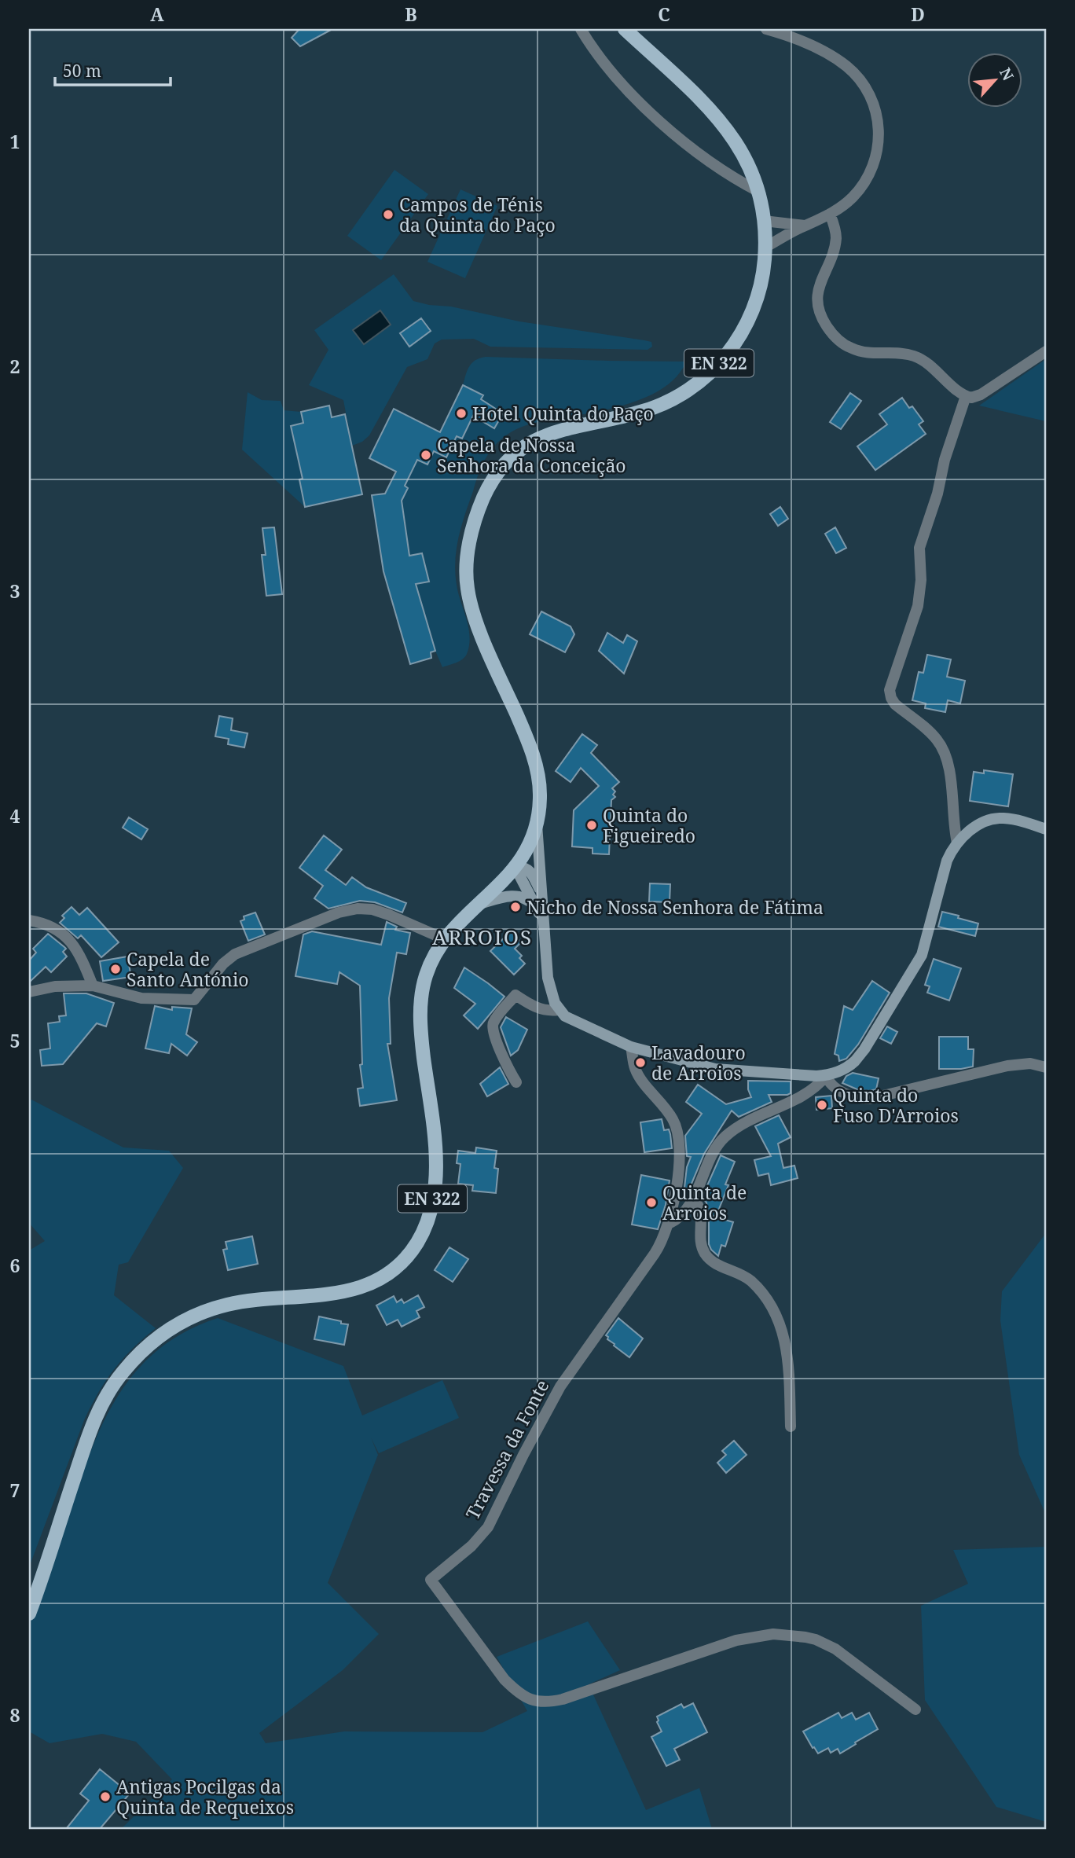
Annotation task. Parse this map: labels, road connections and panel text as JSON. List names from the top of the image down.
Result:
{
  "streets": {
    "main road": ["EN 322"],
    "street": ["Travessa da Fonte"]
  },
  "districts": ["ARROIOS"],
  "places": [
    "Campos de Ténis da Quinta do Paço",
    "Hotel Quinta do Paço",
    "Capela de Nossa Senhora da Conceição",
    "Quinta do Figueiredo",
    "Nicho de Nossa Senhora de Fátima",
    "Capela de Santo António",
    "Lavadouro de Arroios",
    "Quinta do Fuso D'Arroios",
    "Quinta de Arroios",
    "Antigas Pocilgas da Quinta de Requeixos"
  ],
  "scale_bar": "50 m",
  "north": "top right",
  "grid": {
    "columns": [
      "A",
      "B",
      "C",
      "D"
    ],
    "rows": [
      "1",
      "2",
      "3",
      "4",
      "5",
      "6",
      "7",
      "8"
    ]
  }
}
